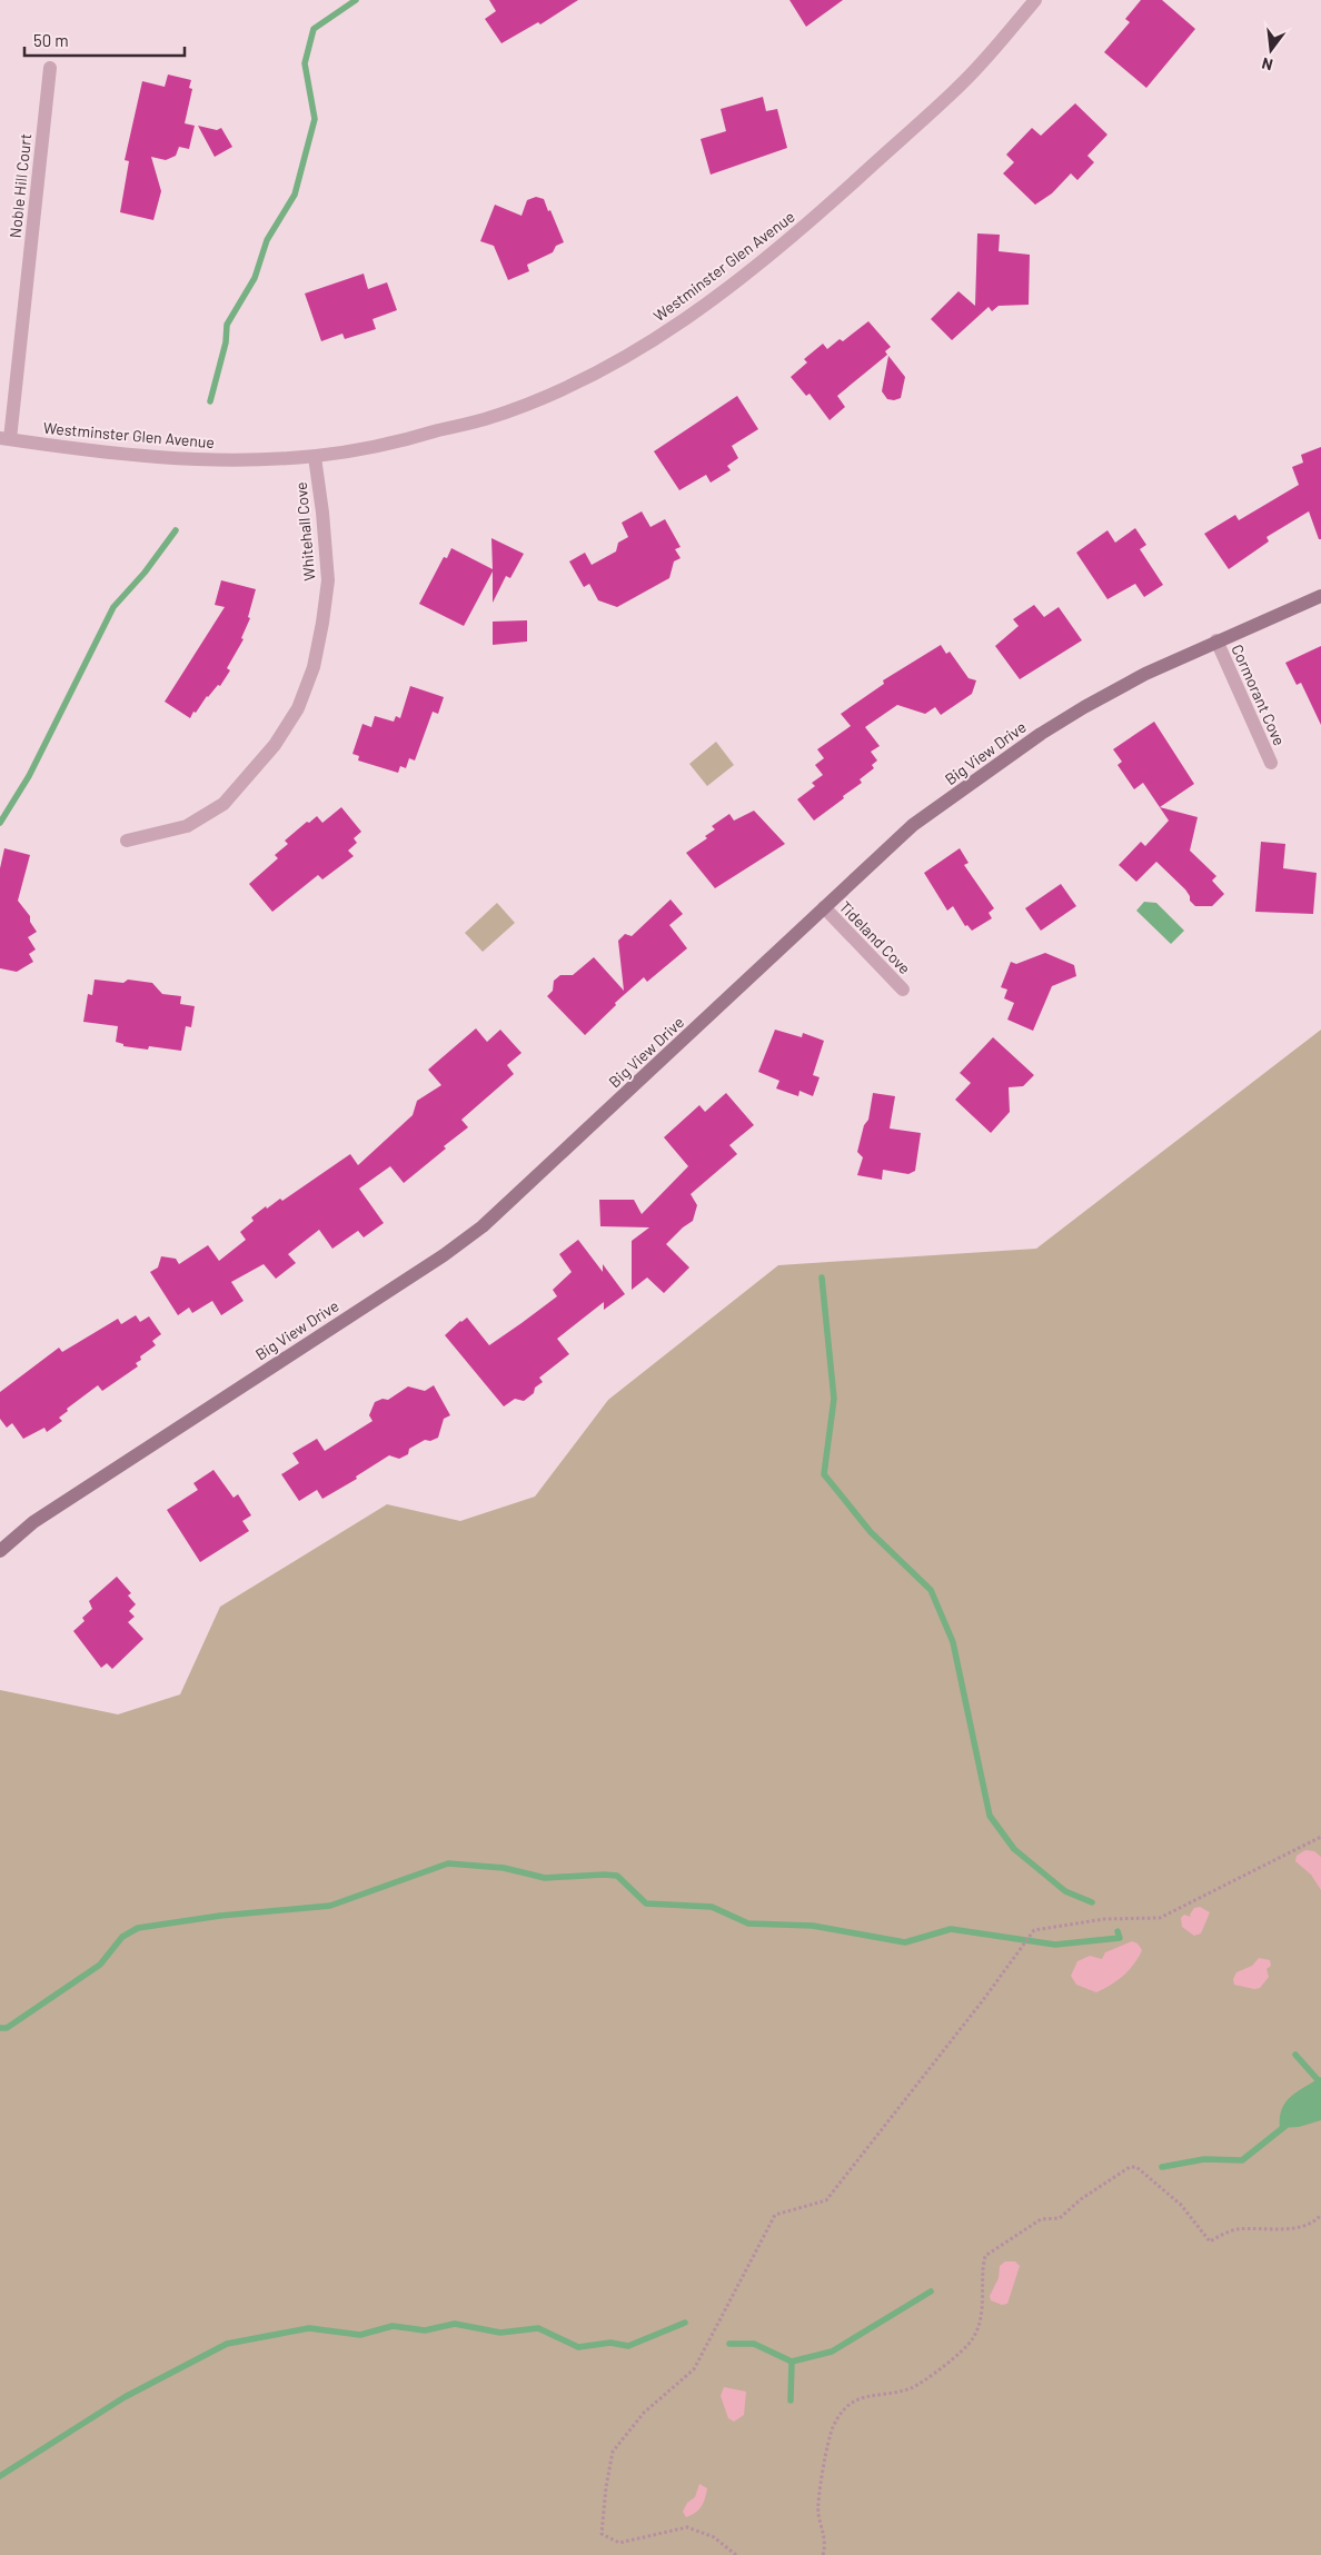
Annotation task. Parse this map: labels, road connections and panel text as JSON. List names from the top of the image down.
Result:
{
  "streets": {
    "street": [
      "Noble Hill Court",
      "Westminster Glen Avenue",
      "Whitehall Cove",
      "Cormorant Cove",
      "Big View Drive",
      "Tideland Cove"
    ]
  },
  "crossings": [
    ["Noble Hill Court", "Westminster Glen Avenue"],
    ["Westminster Glen Avenue", "Whitehall Cove"],
    ["Cormorant Cove", "Big View Drive"],
    ["Big View Drive", "Tideland Cove"]
  ],
  "scale_bar": "50 m",
  "north": "bottom"
}
